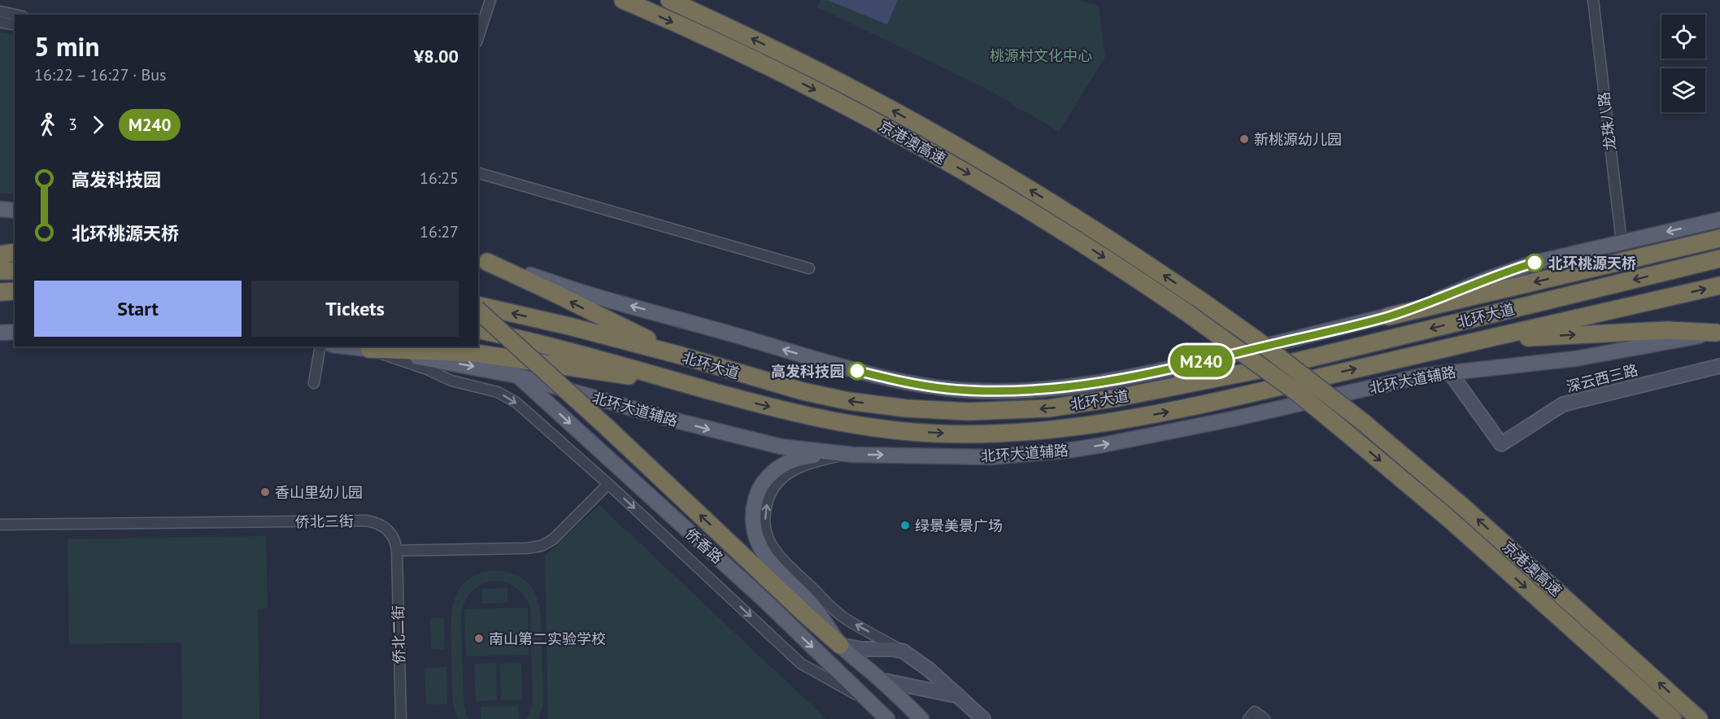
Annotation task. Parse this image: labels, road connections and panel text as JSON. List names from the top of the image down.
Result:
{
  "streets": {
    "highway": ["京港澳高速", "北环大道"],
    "main road": ["北环大道辅路", "侨香路"],
    "street": [
      "龙珠八路",
      "深云西三路",
      "侨北三街",
      "侨北二街"
    ]
  },
  "crossings": [
    ["深云西三路", "北环大道辅路"],
    ["北环大道辅路", "侨香路"],
    ["侨北三街", "侨北二街"]
  ],
  "one_way": ["侨香路"],
  "parks": ["桃源村文化中心"],
  "places": [
    "新桃源幼儿园",
    "北环桃源天桥",
    "高发科技园",
    "香山里幼儿园",
    "绿景美景广场",
    "南山第二实验学校"
  ],
  "lines": ["bus line M240"],
  "page": {
    "on_map": "M240",
    "heading": ["5 min", "16:22 – 16:27 · Bus", "¥8.00"],
    "legs": ["3", "M240"],
    "list": [
      {
        "name": "高发科技园",
        "value": "16:25"
      },
      {
        "name": "北环桃源天桥",
        "value": "16:27"
      }
    ],
    "buttons": ["Start", "Tickets"]
  }
}
